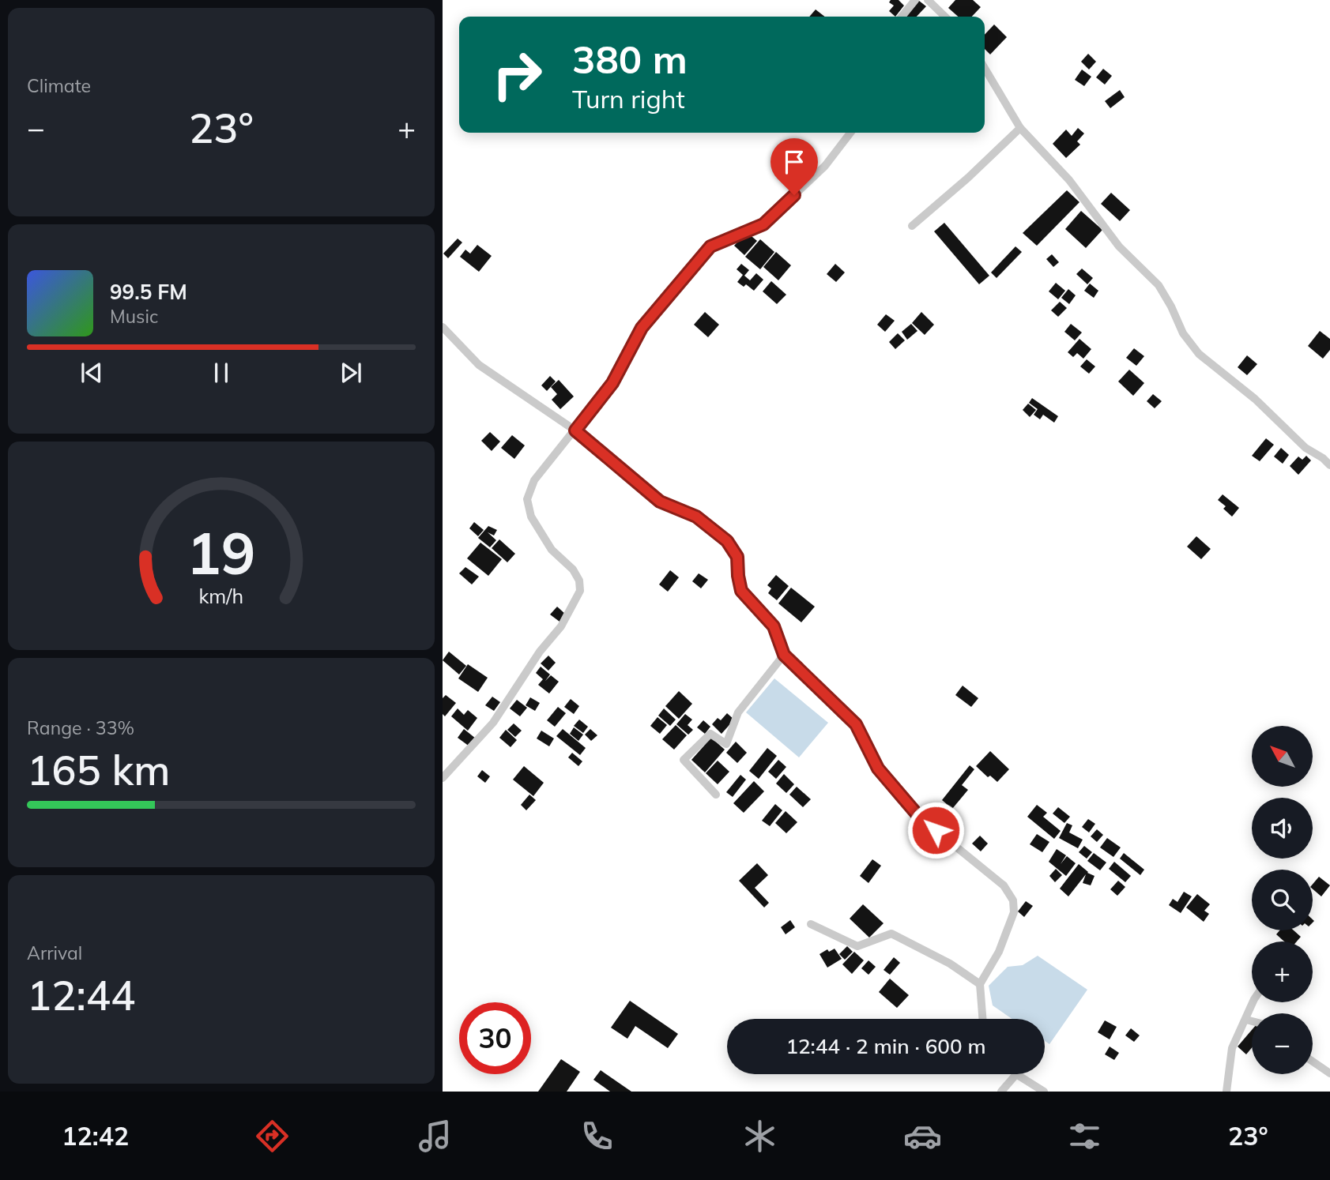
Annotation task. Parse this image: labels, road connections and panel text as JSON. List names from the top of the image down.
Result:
{
  "north": "top left",
  "page": {
    "tile": [
      "Climate",
      ["Range · 33%", "165 km"],
      ["Arrival", "12:44"]
    ],
    "turn": ["380 m", "Turn right"],
    "heat": ["−", "23°", "+"],
    "song": ["99.5 FM", "Music"],
    "map_buttons": ["+", "−"],
    "limit": "30",
    "trip": "12:44 · 2 min · 600 m",
    "tabs": ["12:42", "23°"],
    "gauge": ["19", "km/h"]
  }
}
